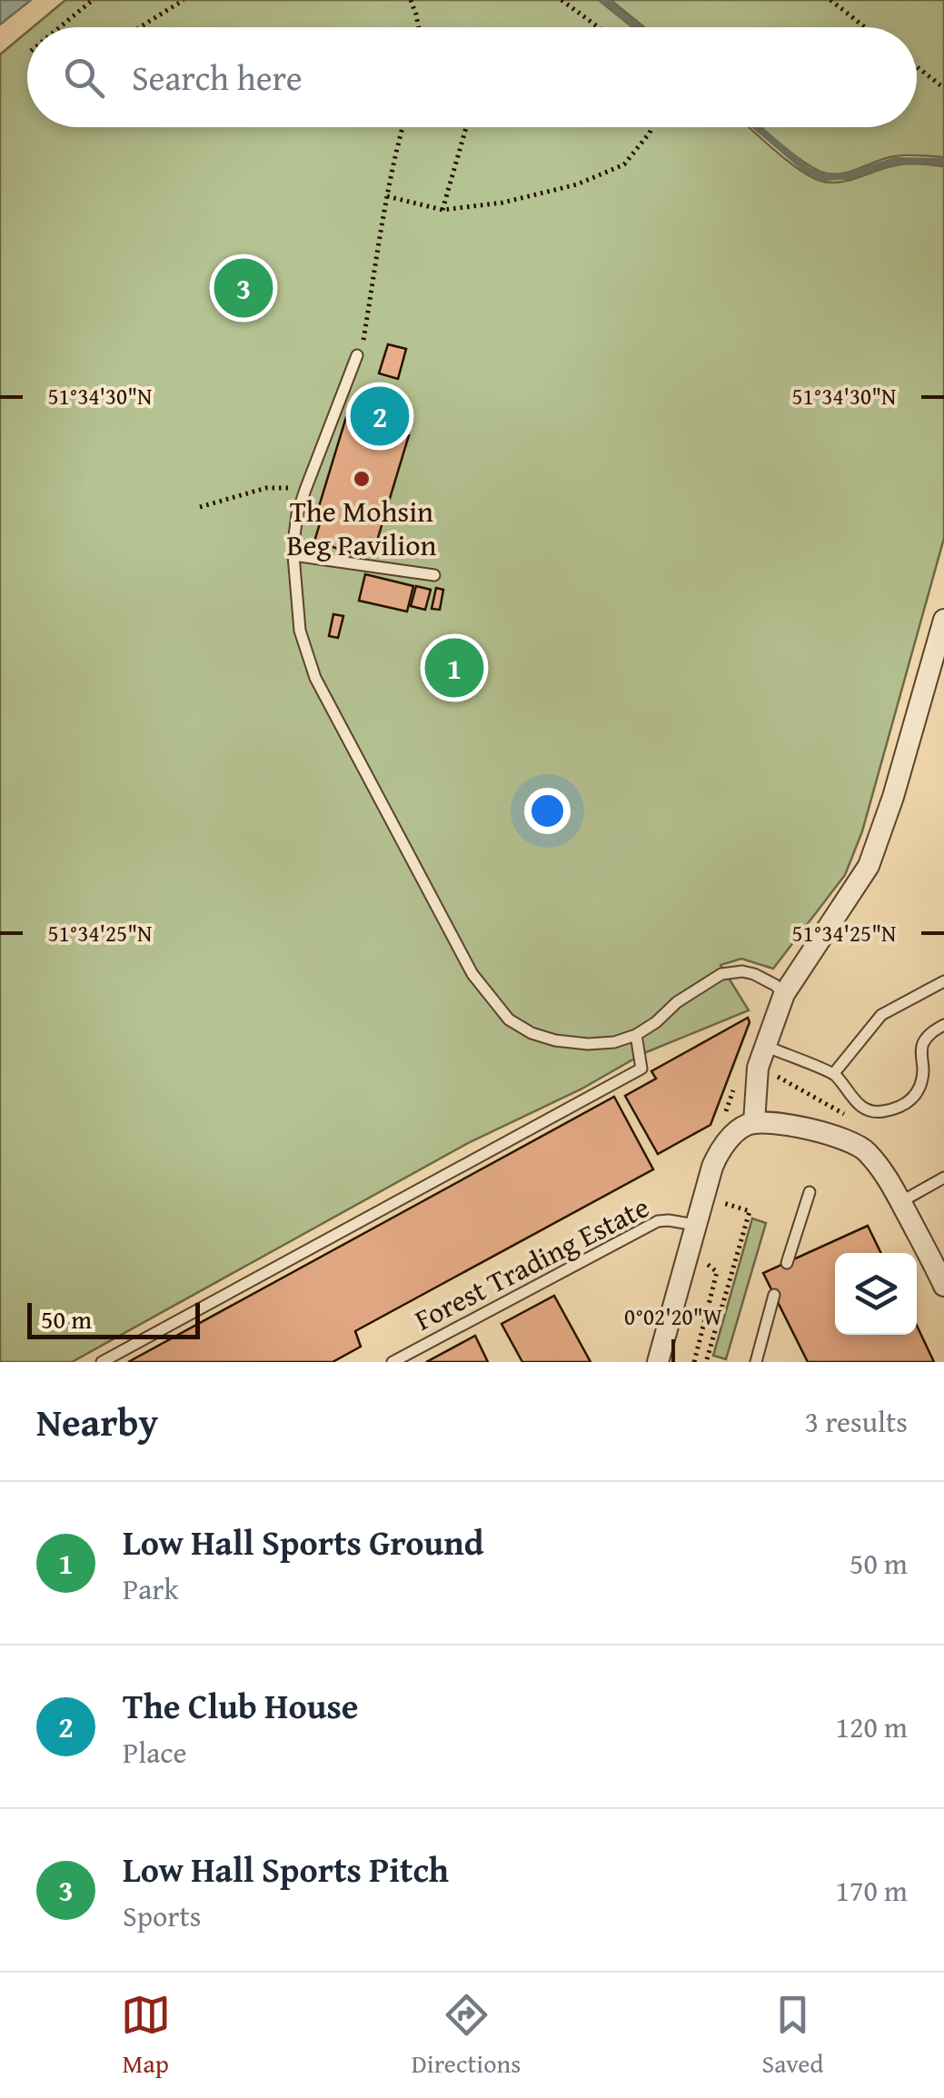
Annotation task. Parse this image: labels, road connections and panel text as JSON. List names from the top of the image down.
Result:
{
  "streets": {
    "lane": ["Forest Trading Estate"]
  },
  "places": ["The Mohsin Beg Pavilion"],
  "scale_bar": "50 m",
  "page": {
    "search": "Search here",
    "pins": ["3", "2", "1"],
    "scale": "50 m",
    "heading": ["Nearby", "3 results"],
    "list": [
      {
        "mark": "1",
        "name": "Low Hall Sports Ground",
        "note": "Park",
        "value": "50 m"
      },
      {
        "mark": "2",
        "name": "The Club House",
        "note": "Place",
        "value": "120 m"
      },
      {
        "mark": "3",
        "name": "Low Hall Sports Pitch",
        "note": "Sports",
        "value": "170 m"
      }
    ],
    "nav": ["Map", "Directions", "Saved"]
  },
  "coordinates": ["51°34'30\"N", "51°34'25\"N", "0°02'20\"W"]
}
